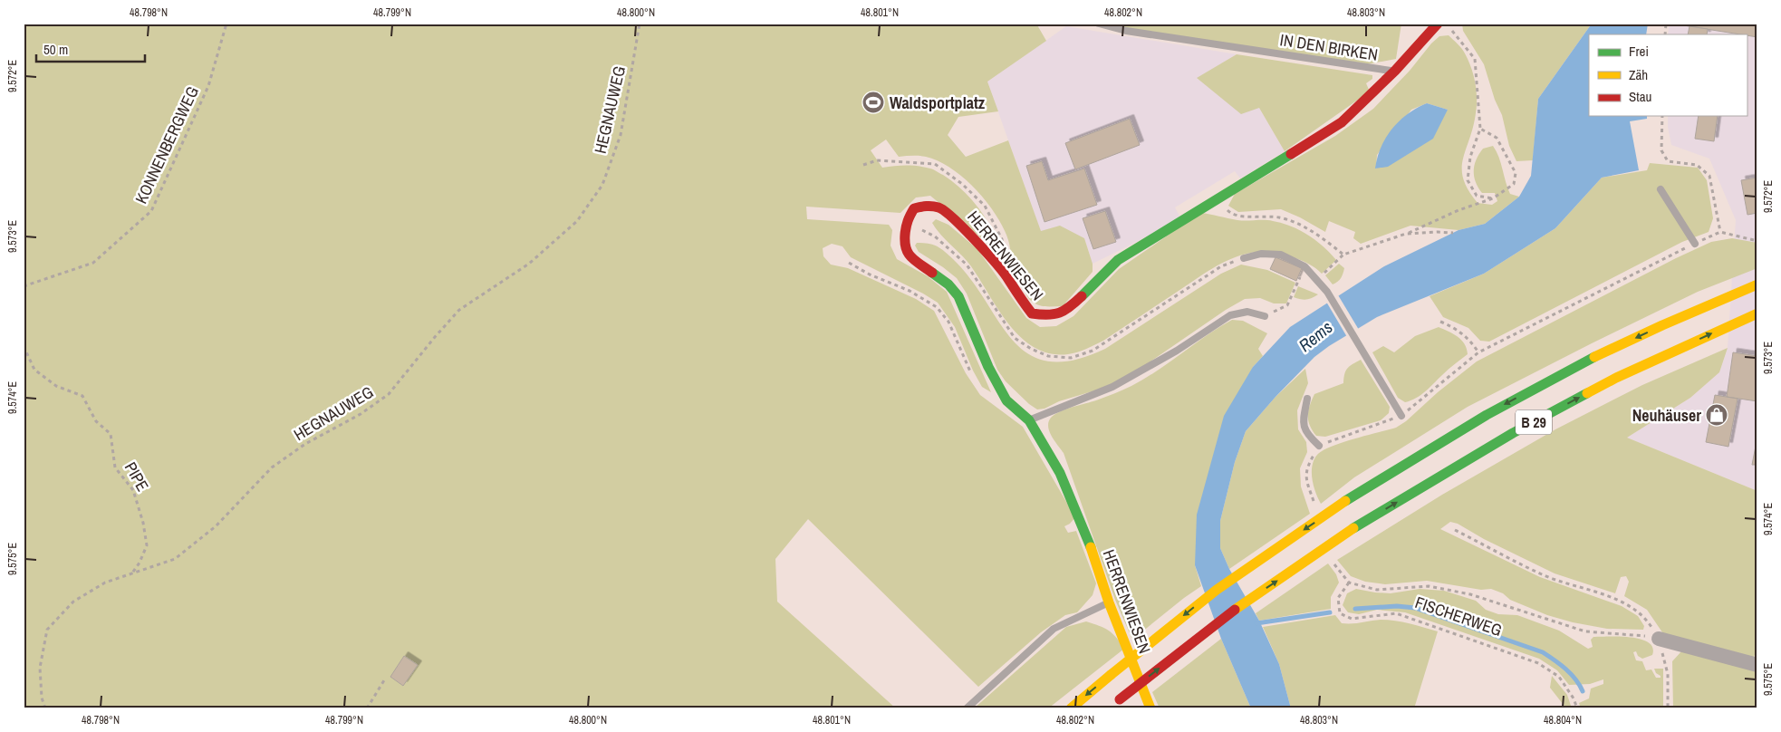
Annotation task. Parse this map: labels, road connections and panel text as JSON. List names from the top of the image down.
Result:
{
  "streets": {
    "main road": ["HERRENWIESEN", "B 29"],
    "lane": ["IN DEN BIRKEN"],
    "path": [
      "HEGNAUWEG",
      "KONNENBERGWEG",
      "PIPE",
      "FISCHERWEG"
    ]
  },
  "crossings": [
    ["IN DEN BIRKEN", "HERRENWIESEN"],
    ["HEGNAUWEG", "PIPE"]
  ],
  "water": ["Rems"],
  "places": {
    "sports": ["Waldsportplatz"],
    "shop": ["Neuhäuser"]
  },
  "legend": ["Frei", "Zäh", "Stau"],
  "scale_bar": "50 m",
  "coordinates": [
    "48.798°N",
    "48.799°N",
    "48.800°N",
    "48.801°N",
    "48.802°N",
    "48.803°N",
    "9.572°E",
    "9.573°E",
    "9.574°E",
    "9.575°E",
    "48.804°N"
  ]
}
